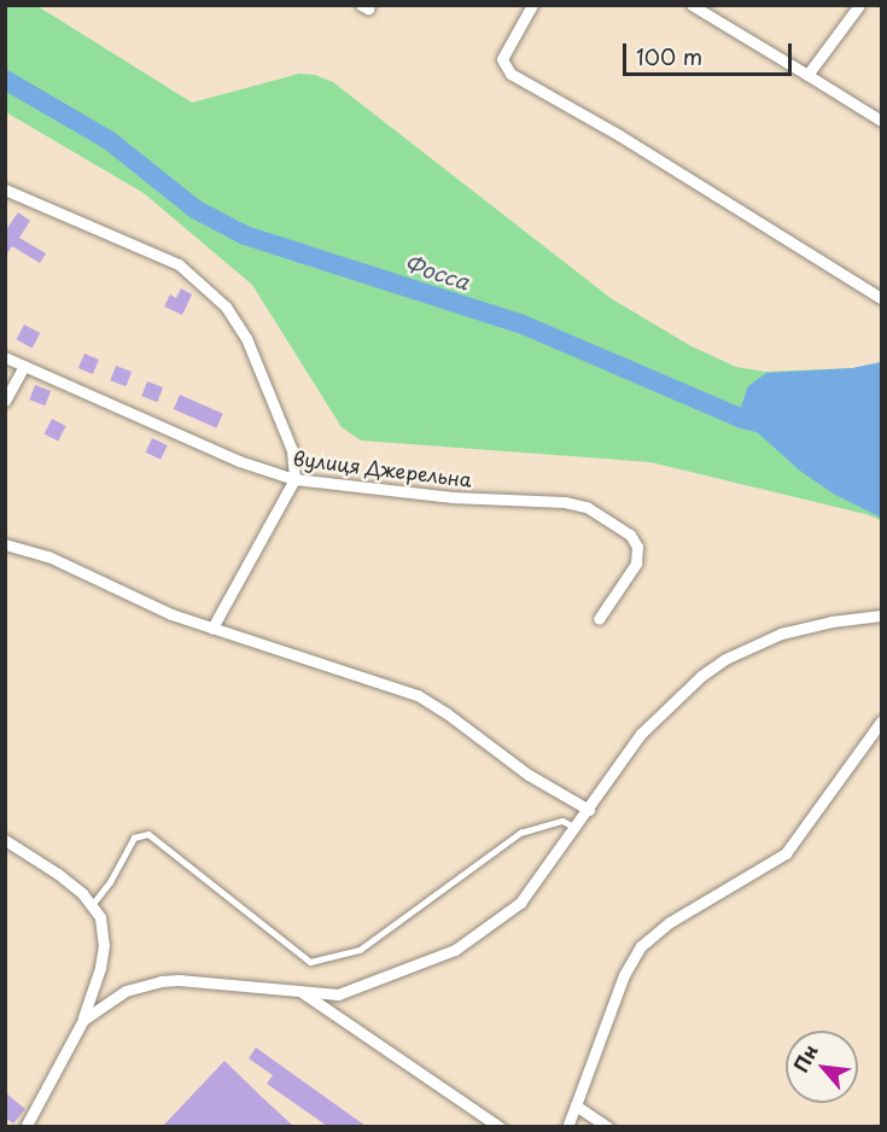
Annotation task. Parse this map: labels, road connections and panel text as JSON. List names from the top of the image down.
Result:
{
  "streets": {
    "street": ["вулиця Джерельна"]
  },
  "water": ["Фосса"],
  "scale_bar": "100 m",
  "north": "top left"
}
